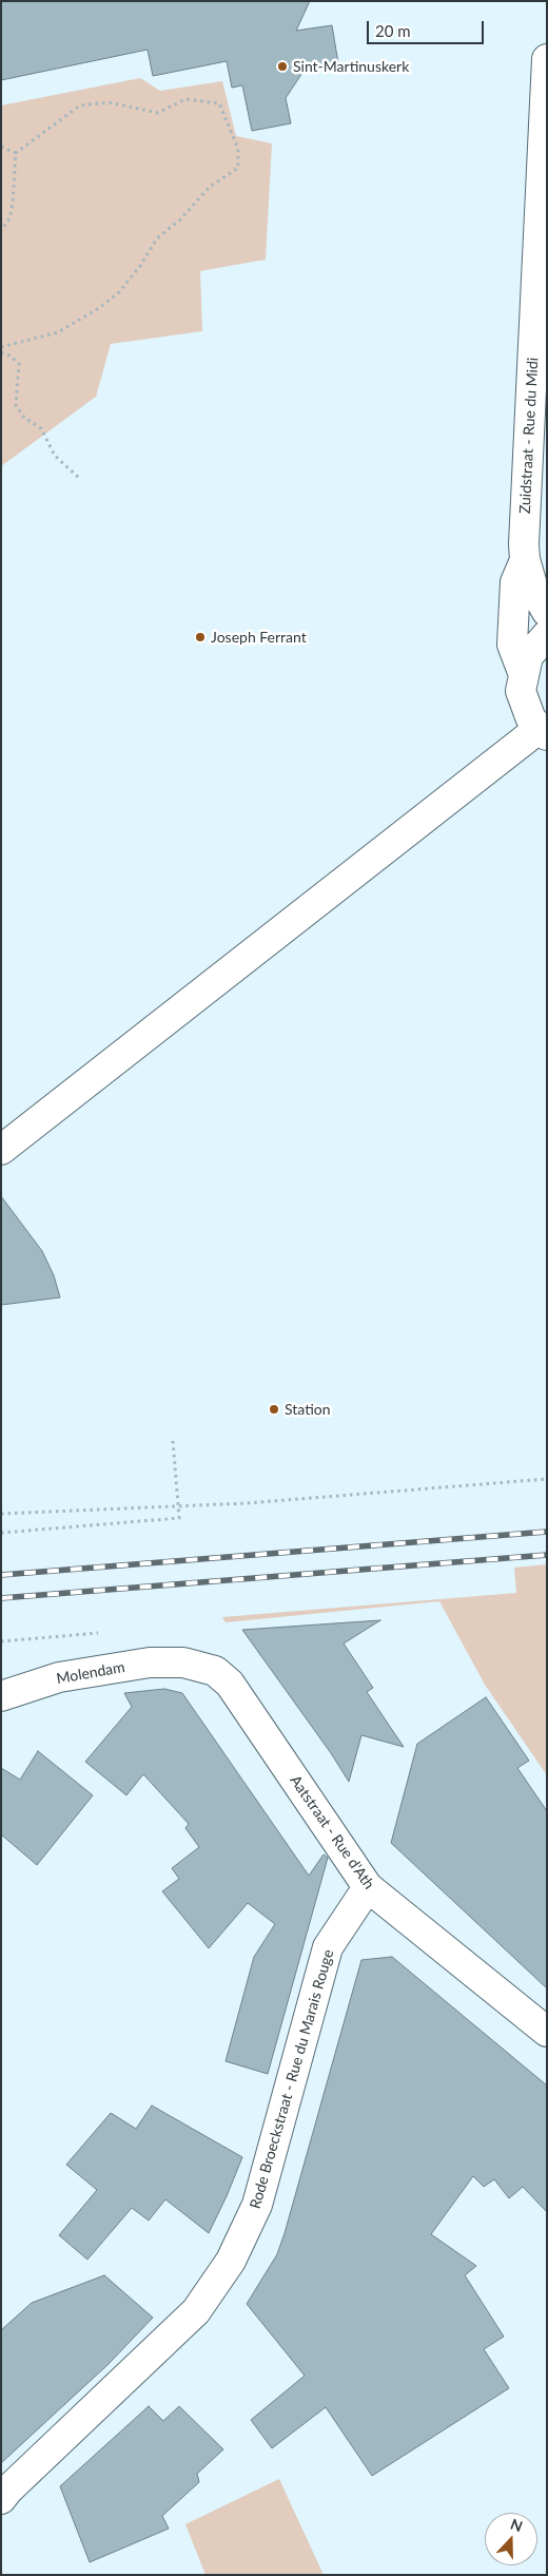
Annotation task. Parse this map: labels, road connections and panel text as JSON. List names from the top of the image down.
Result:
{
  "streets": {
    "street": [
      "Zuidstraat - Rue du Midi",
      "Molendam",
      "Aatstraat - Rue d'Ath",
      "Rode Broeckstraat - Rue du Marais Rouge"
    ]
  },
  "crossings": [
    ["Molendam", "Aatstraat - Rue d'Ath"],
    ["Aatstraat - Rue d'Ath", "Rode Broeckstraat - Rue du Marais Rouge"]
  ],
  "places": ["Sint-Martinuskerk", "Joseph Ferrant", "Station"],
  "scale_bar": "20 m",
  "north": "top"
}
